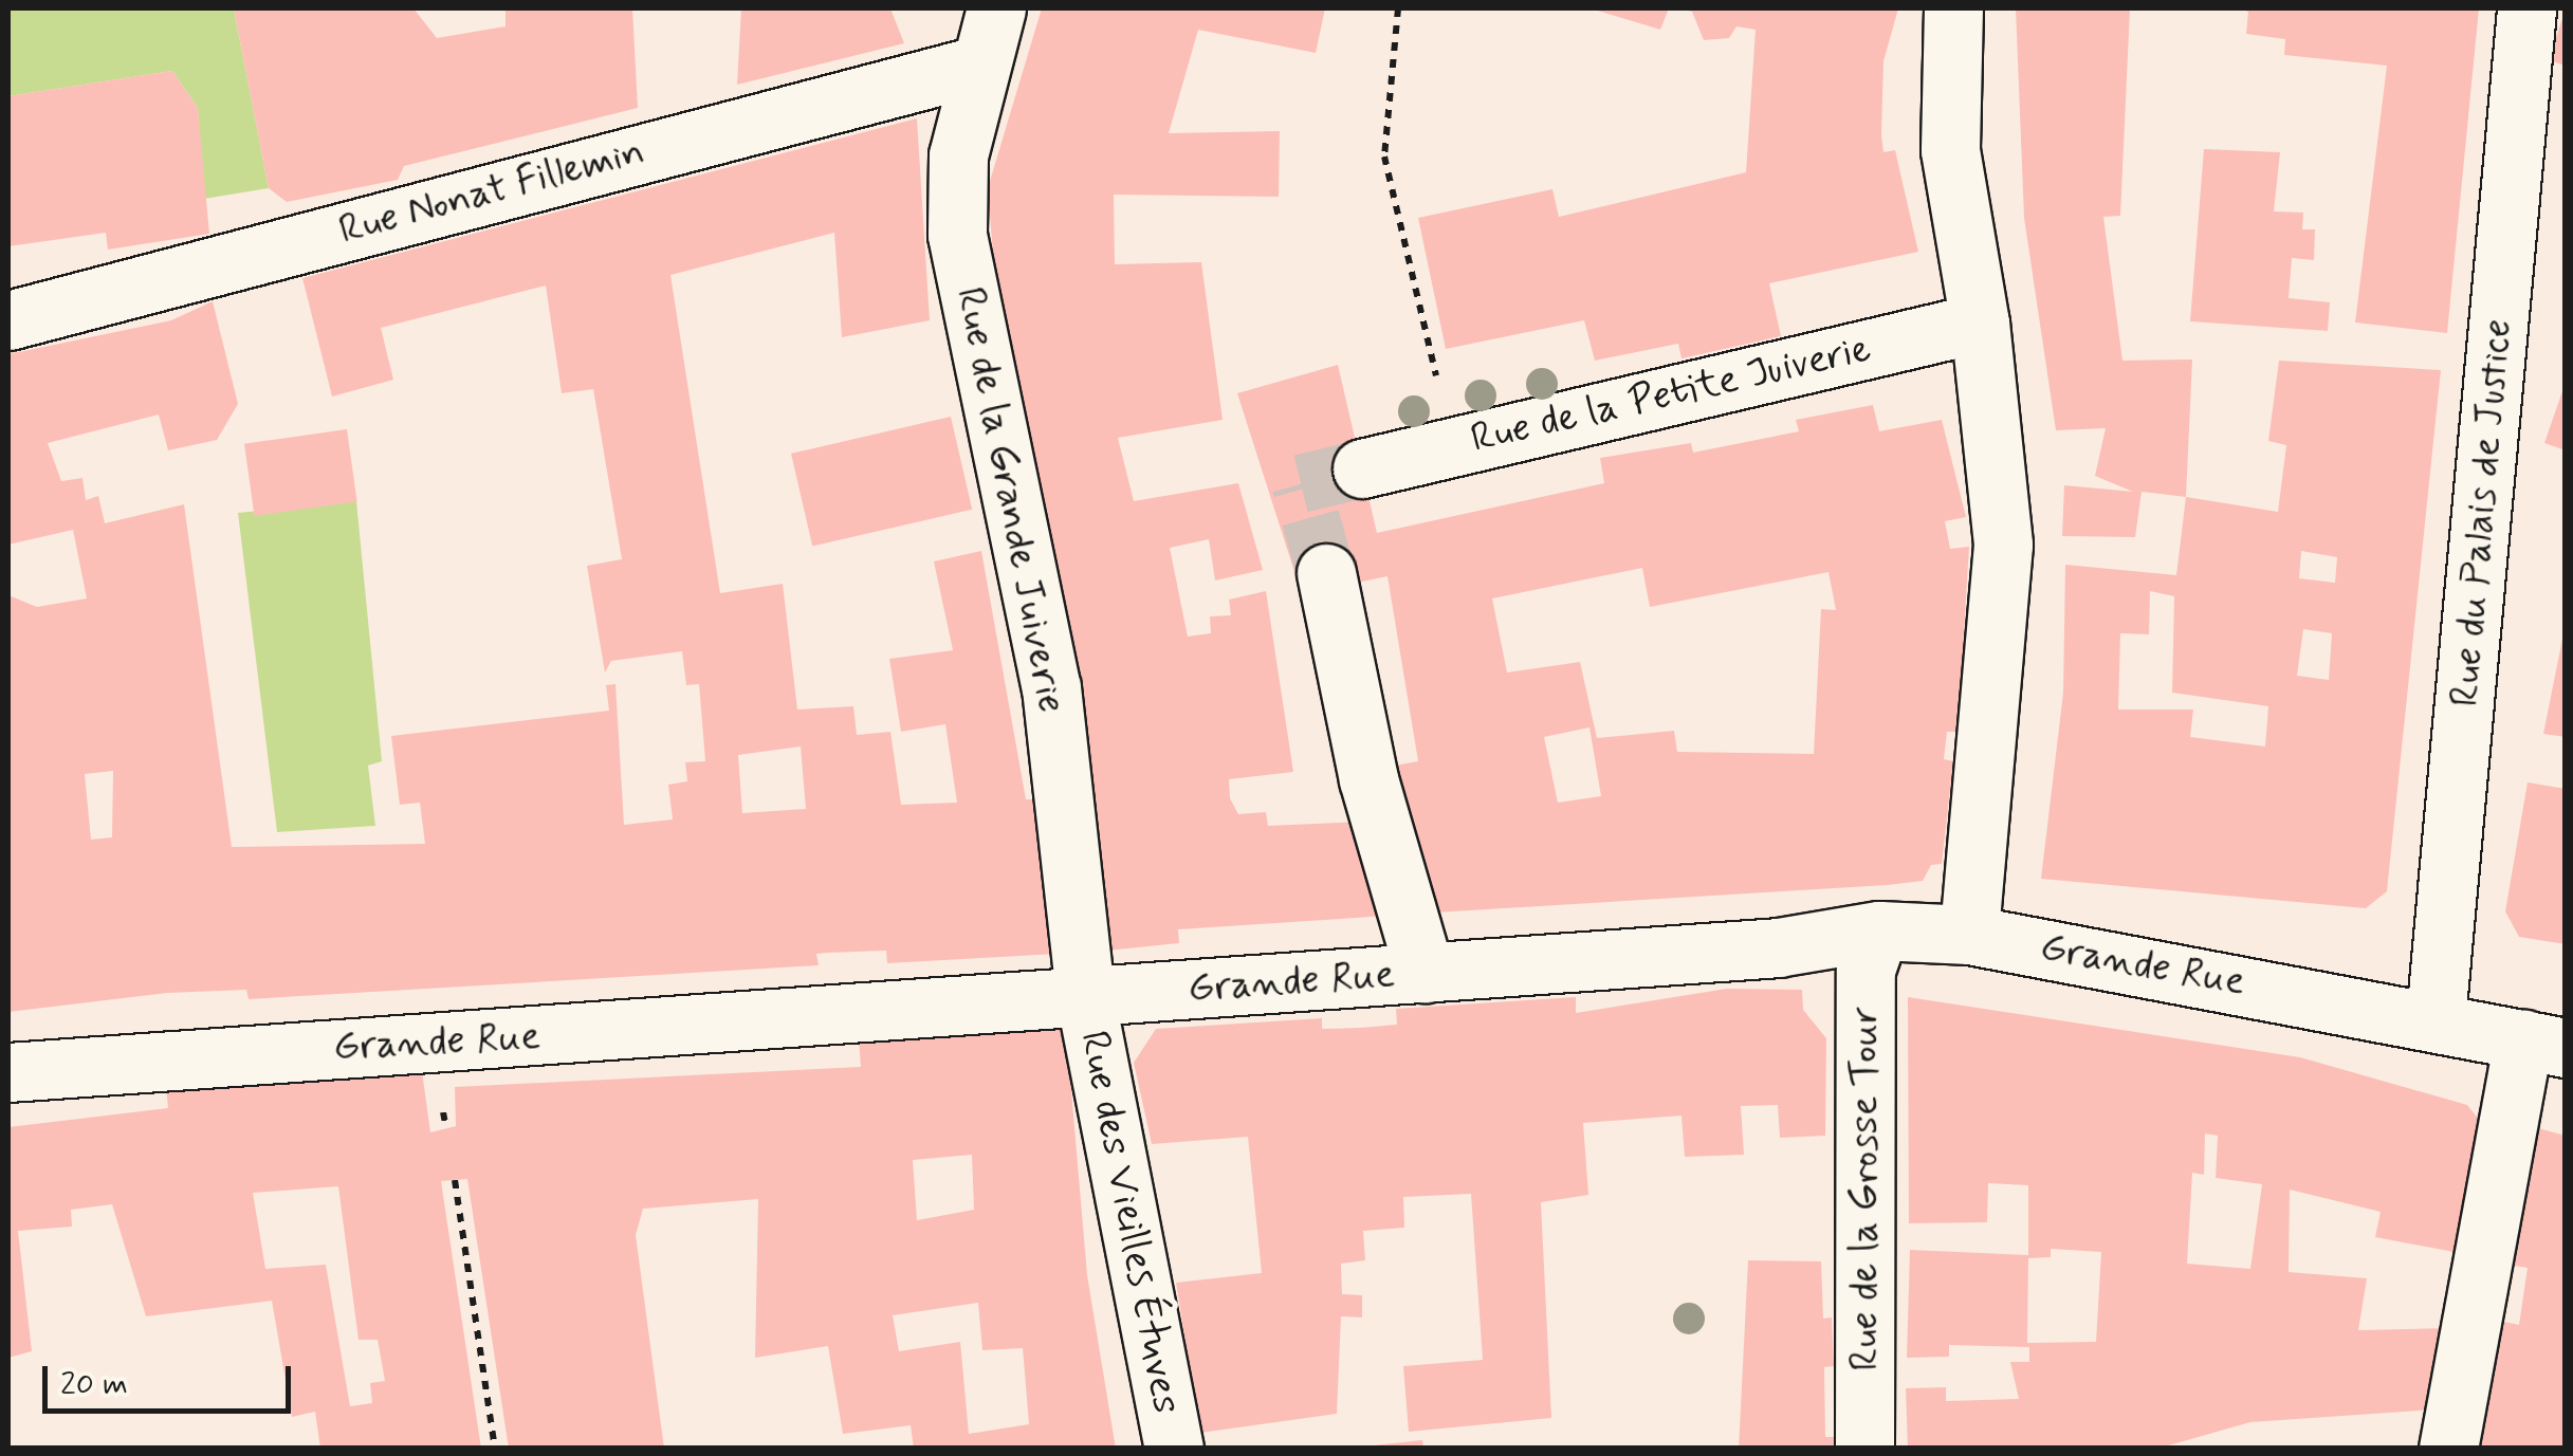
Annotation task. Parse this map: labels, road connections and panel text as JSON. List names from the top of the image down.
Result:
{
  "streets": {
    "street": [
      "Rue Nonat Fillemin",
      "Rue de la Petite Juiverie",
      "Rue de la Grande Juiverie",
      "Rue du Palais de Justice",
      "Grande Rue",
      "Rue de la Grosse Tour",
      "Rue des Vieilles Étuves"
    ]
  },
  "crossings": [
    ["Rue Nonat Fillemin", "Rue de la Grande Juiverie"],
    ["Rue de la Grande Juiverie", "Grande Rue"],
    ["Rue de la Grande Juiverie", "Rue des Vieilles Étuves"],
    ["Rue du Palais de Justice", "Grande Rue"],
    ["Grande Rue", "Rue de la Grosse Tour"],
    ["Grande Rue", "Rue des Vieilles Étuves"]
  ],
  "scale_bar": "20 m"
}
